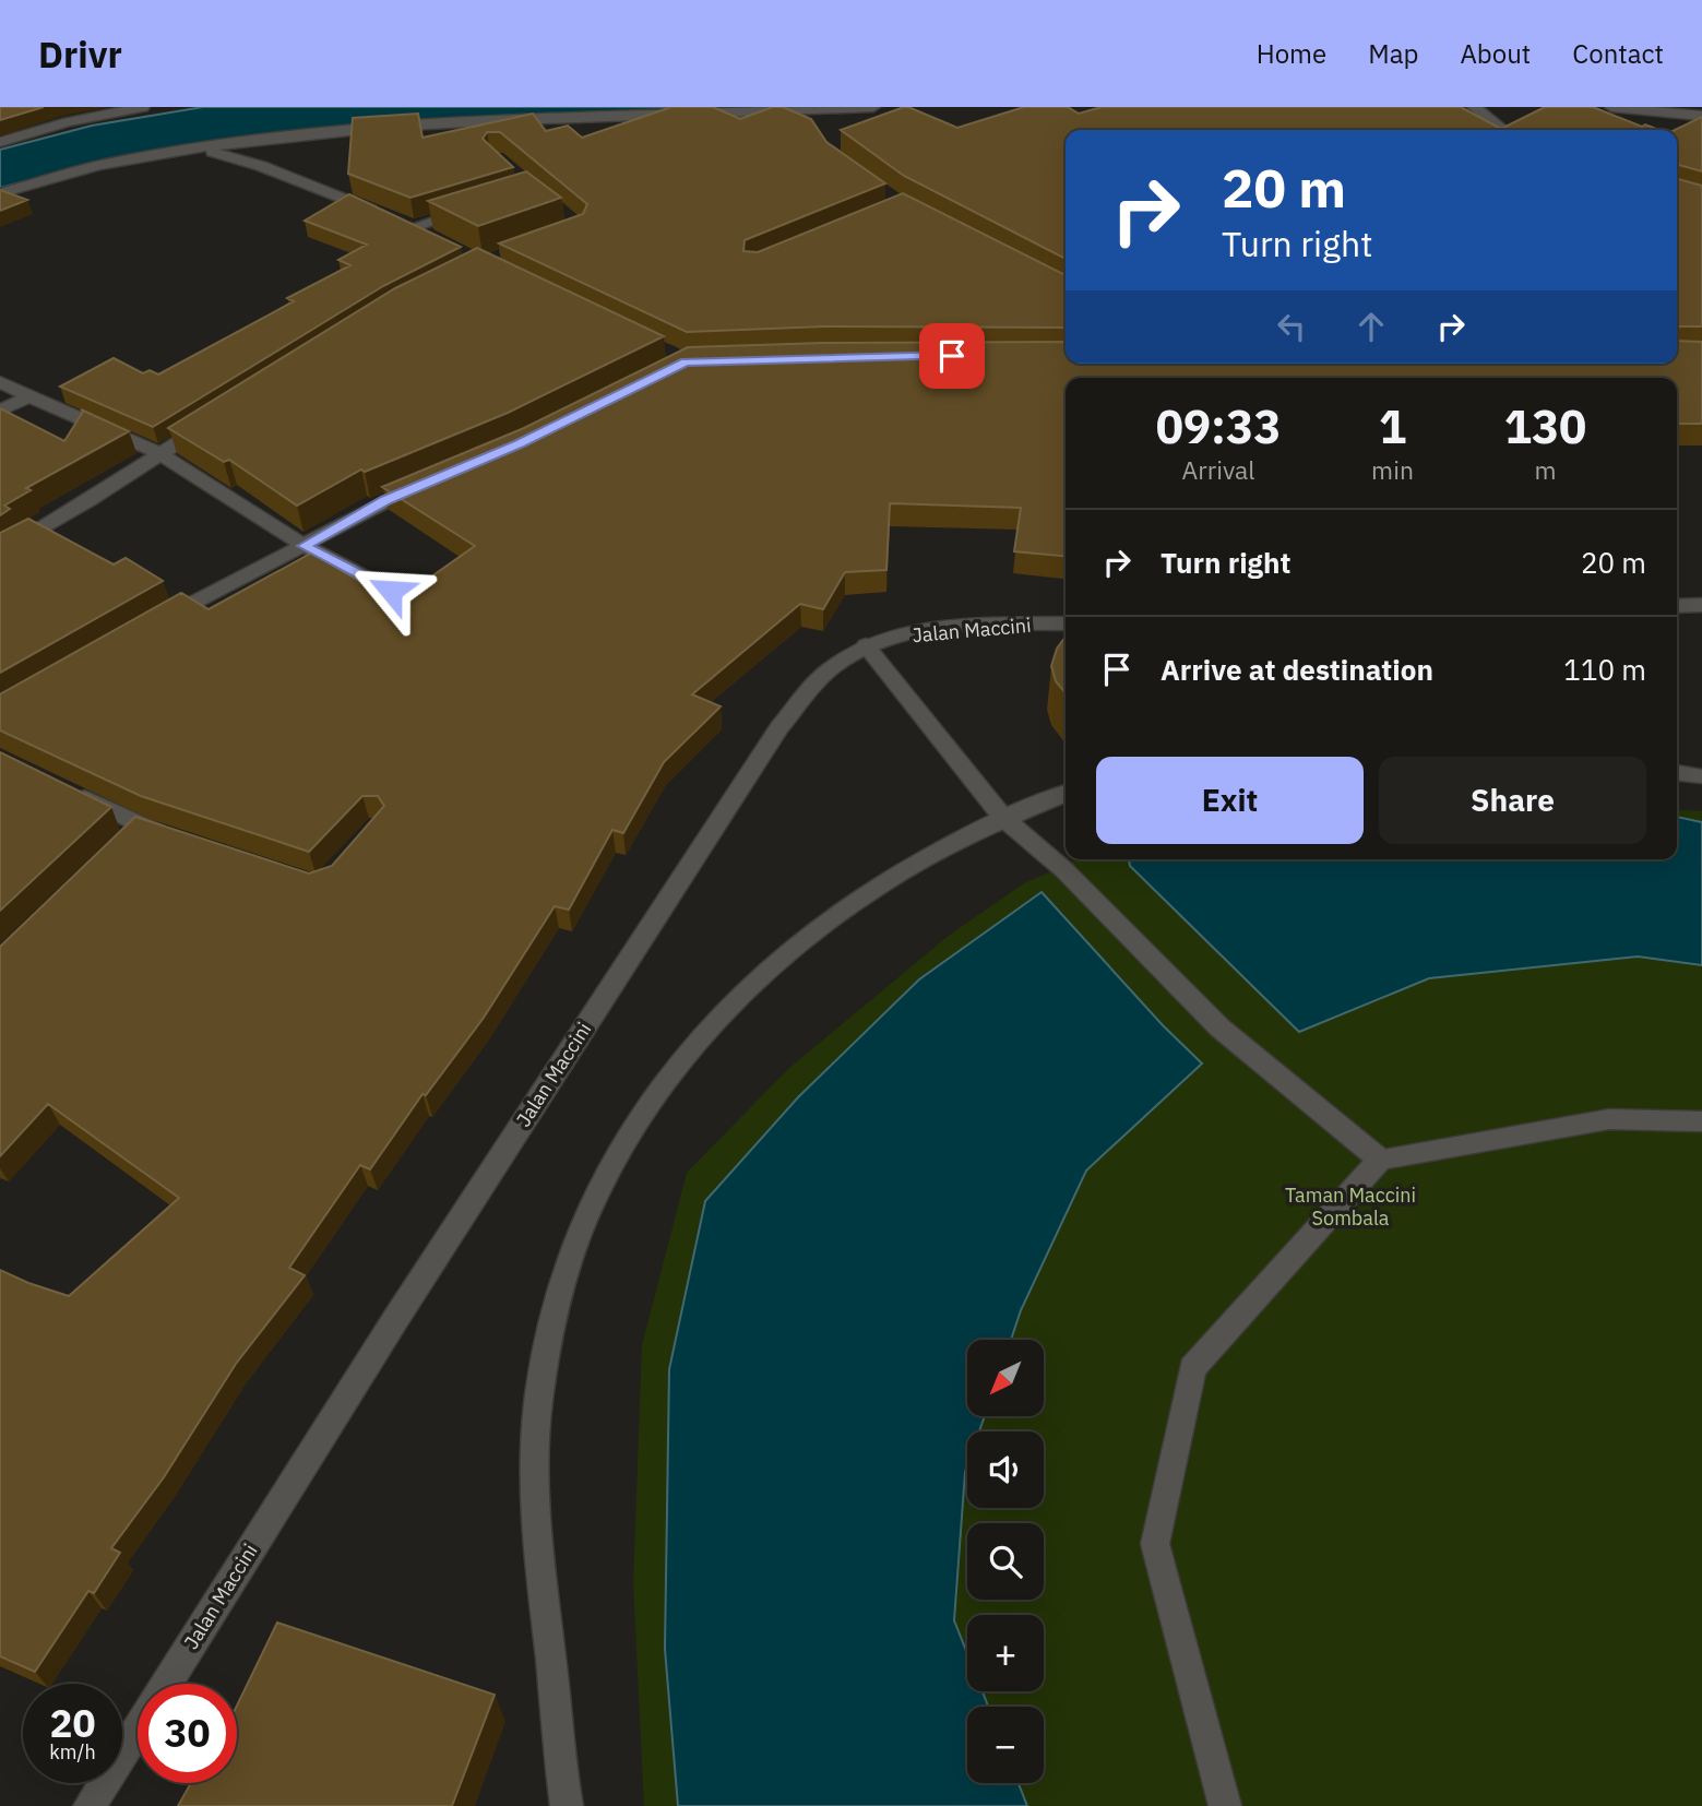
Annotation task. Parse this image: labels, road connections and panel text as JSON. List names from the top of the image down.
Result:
{
  "streets": {
    "street": ["Jalan Maccini"]
  },
  "parks": ["Taman Maccini Sombala"],
  "north": "bottom left",
  "page": {
    "header": "Drivr",
    "nav": [
      "Home",
      "Map",
      "About",
      "Contact"
    ],
    "turn": ["20 m", "Turn right"],
    "eta": [
      "09:33",
      "Arrival",
      "1",
      "min",
      "130",
      "m"
    ],
    "list": [
      {
        "name": "Turn right",
        "value": "20 m"
      },
      {
        "name": "Arrive at destination",
        "value": "110 m"
      }
    ],
    "buttons": ["Exit", "Share"],
    "map_buttons": ["+", "−"],
    "speed": "20 km/h",
    "limit": "30"
  }
}
